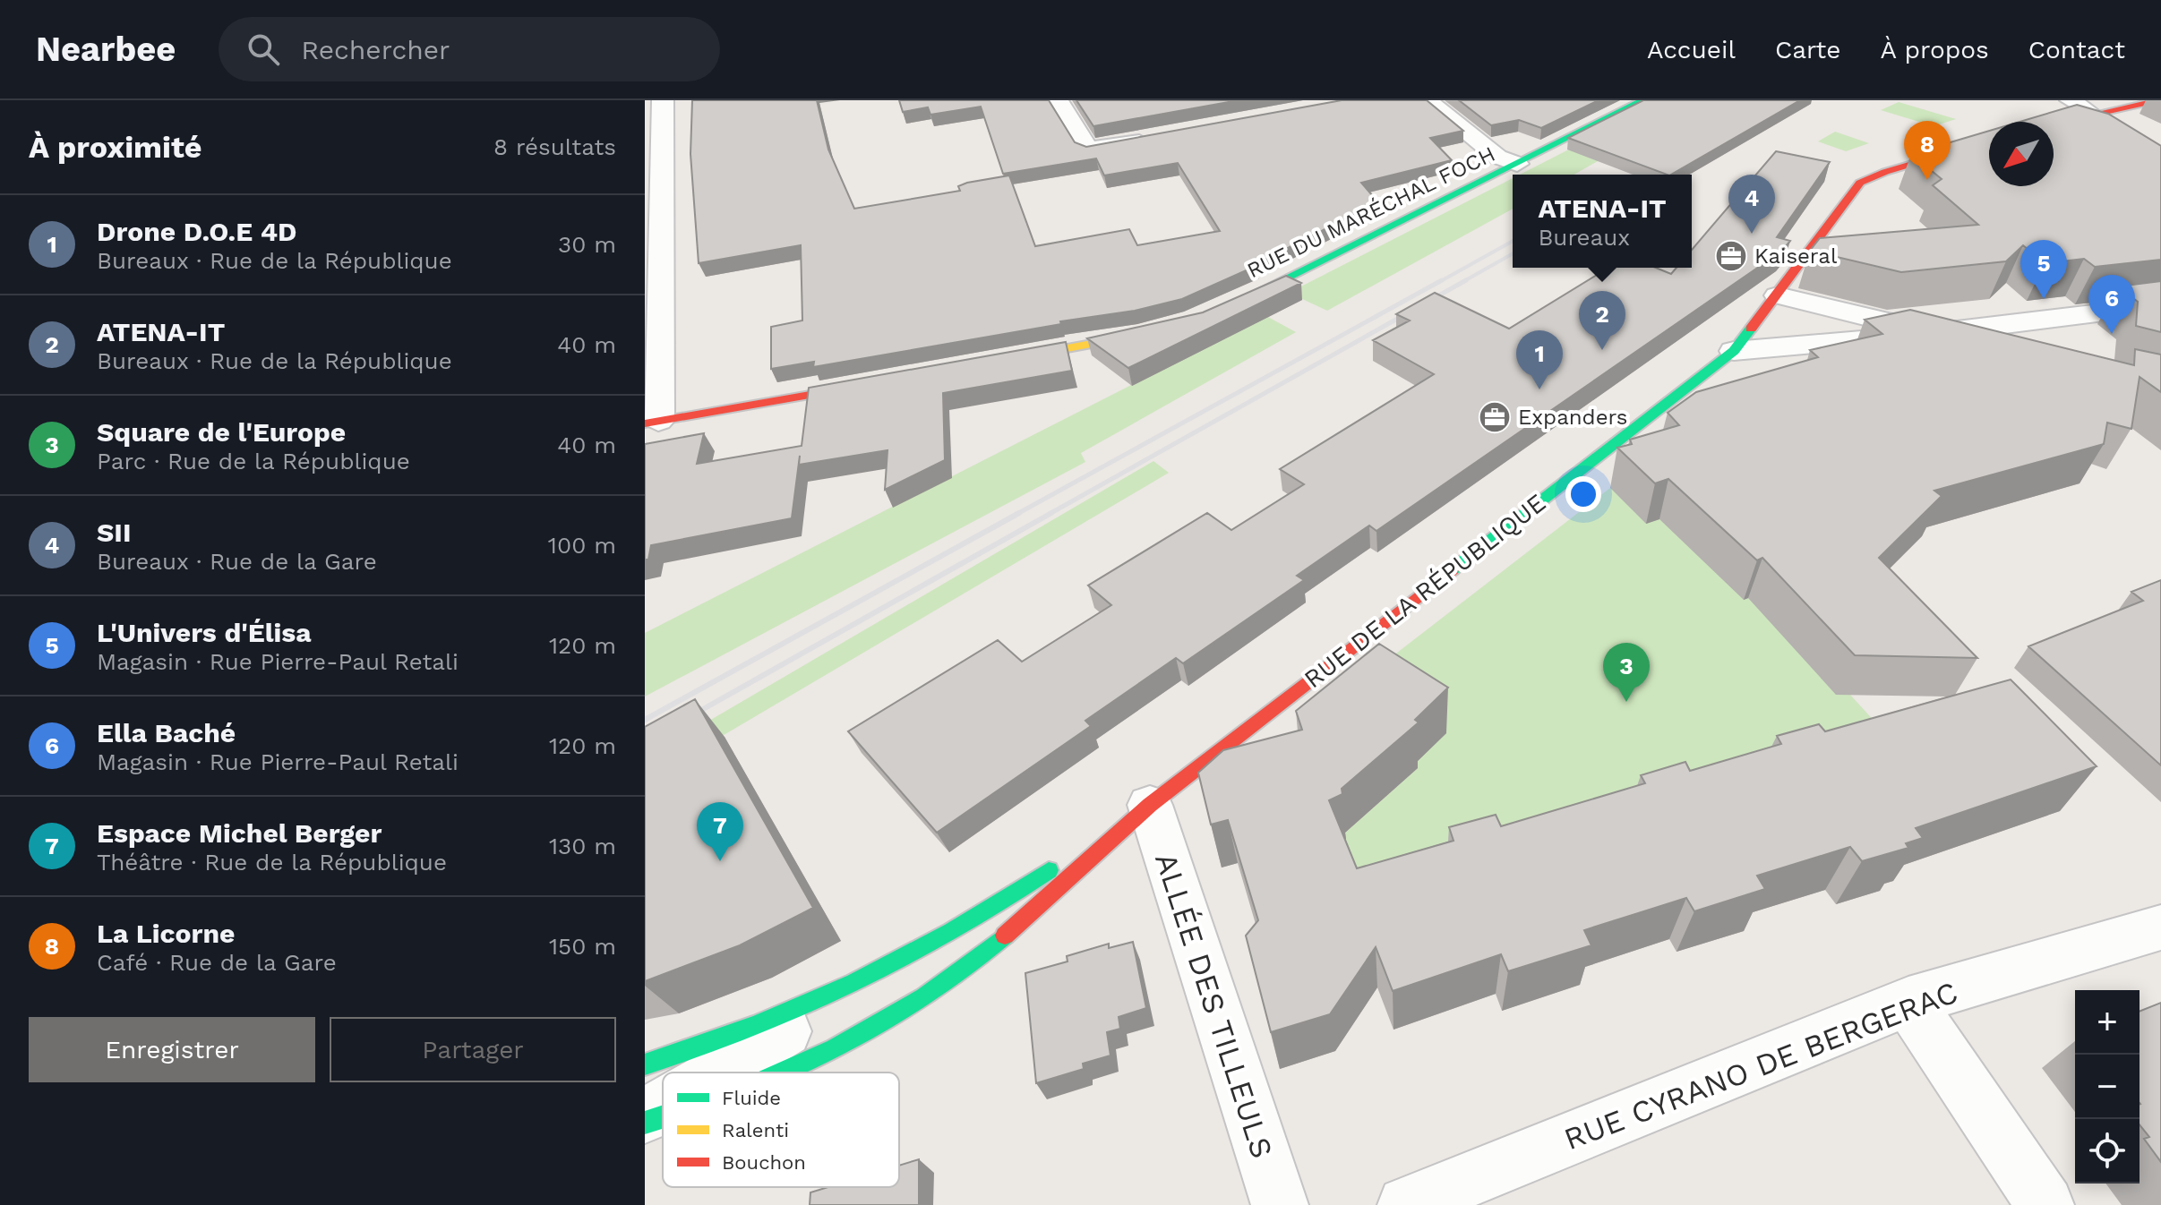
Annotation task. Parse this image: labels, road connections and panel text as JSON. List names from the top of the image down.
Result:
{
  "streets": {
    "main road": ["RUE DU MARÉCHAL FOCH", "RUE DE LA RÉPUBLIQUE"],
    "street": ["ALLÉE DES TILLEULS", "RUE CYRANO DE BERGERAC"]
  },
  "crossings": [
    ["RUE DE LA RÉPUBLIQUE", "ALLÉE DES TILLEULS"]
  ],
  "places": {
    "office": ["Kaiseral", "Expanders"]
  },
  "legend": ["Fluide", "Ralenti", "Bouchon"],
  "north": "bottom left",
  "page": {
    "header": "Nearbee",
    "search": "Rechercher",
    "nav": [
      "Accueil",
      "Carte",
      "À propos",
      "Contact"
    ],
    "heading": ["À proximité", "8 résultats"],
    "pins": [
      "8",
      "4",
      "5",
      "6",
      "2",
      "1",
      "3",
      "7"
    ],
    "popup": ["ATENA-IT", "Bureaux"],
    "list": [
      {
        "mark": "1",
        "name": "Drone D.O.E 4D",
        "note": "Bureaux · Rue de la République",
        "value": "30 m"
      },
      {
        "mark": "2",
        "name": "ATENA-IT",
        "note": "Bureaux · Rue de la République",
        "value": "40 m"
      },
      {
        "mark": "3",
        "name": "Square de l'Europe",
        "note": "Parc · Rue de la République",
        "value": "40 m"
      },
      {
        "mark": "4",
        "name": "SII",
        "note": "Bureaux · Rue de la Gare",
        "value": "100 m"
      },
      {
        "mark": "5",
        "name": "L'Univers d'Élisa",
        "note": "Magasin · Rue Pierre-Paul Retali",
        "value": "120 m"
      },
      {
        "mark": "6",
        "name": "Ella Baché",
        "note": "Magasin · Rue Pierre-Paul Retali",
        "value": "120 m"
      },
      {
        "mark": "7",
        "name": "Espace Michel Berger",
        "note": "Théâtre · Rue de la République",
        "value": "130 m"
      },
      {
        "mark": "8",
        "name": "La Licorne",
        "note": "Café · Rue de la Gare",
        "value": "150 m"
      }
    ],
    "map_buttons": ["+", "−"],
    "buttons": ["Enregistrer", "Partager"]
  }
}
